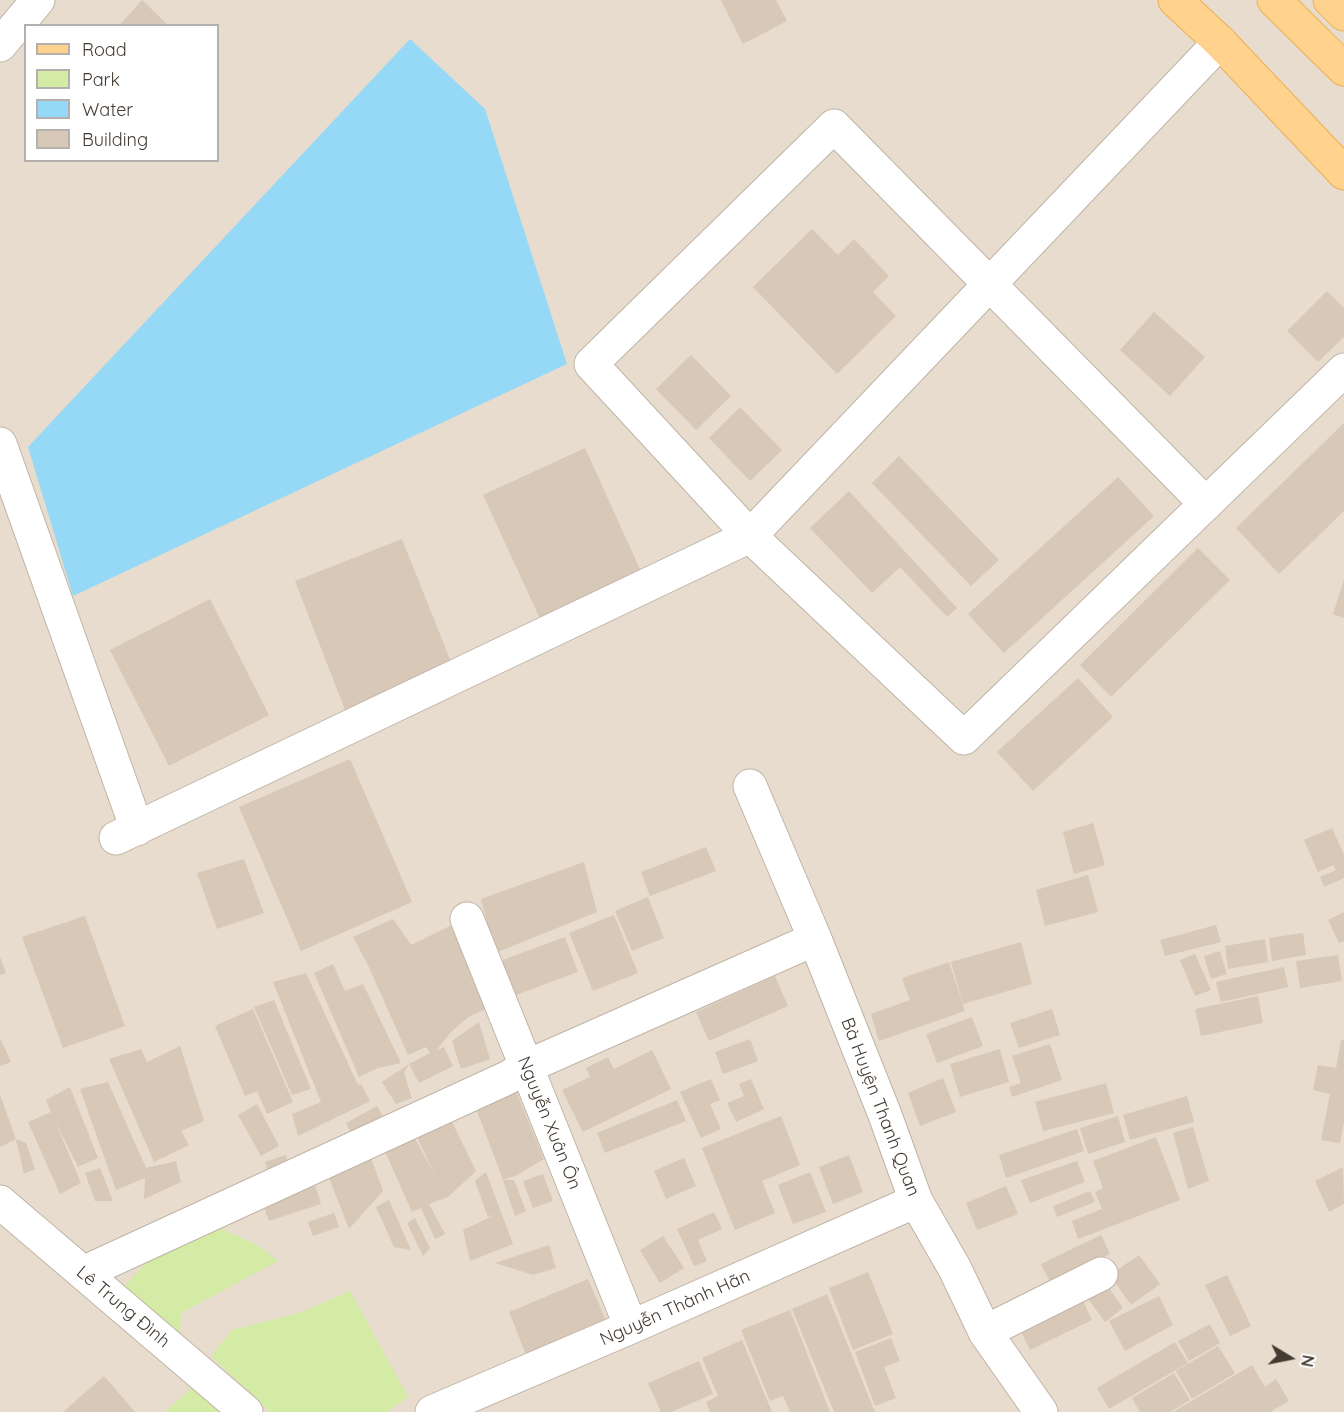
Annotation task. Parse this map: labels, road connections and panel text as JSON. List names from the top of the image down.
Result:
{
  "streets": {
    "street": [
      "Bà Huyện Thanh Quan",
      "Nguyễn Xuân Ôn",
      "Lê Trung Đình",
      "Nguyễn Thành Hãn"
    ]
  },
  "crossings": [
    ["Bà Huyện Thanh Quan", "Nguyễn Thành Hãn"],
    ["Nguyễn Xuân Ôn", "Nguyễn Thành Hãn"]
  ],
  "legend": [
    "Road",
    "Park",
    "Water",
    "Building"
  ],
  "north": "right"
}
